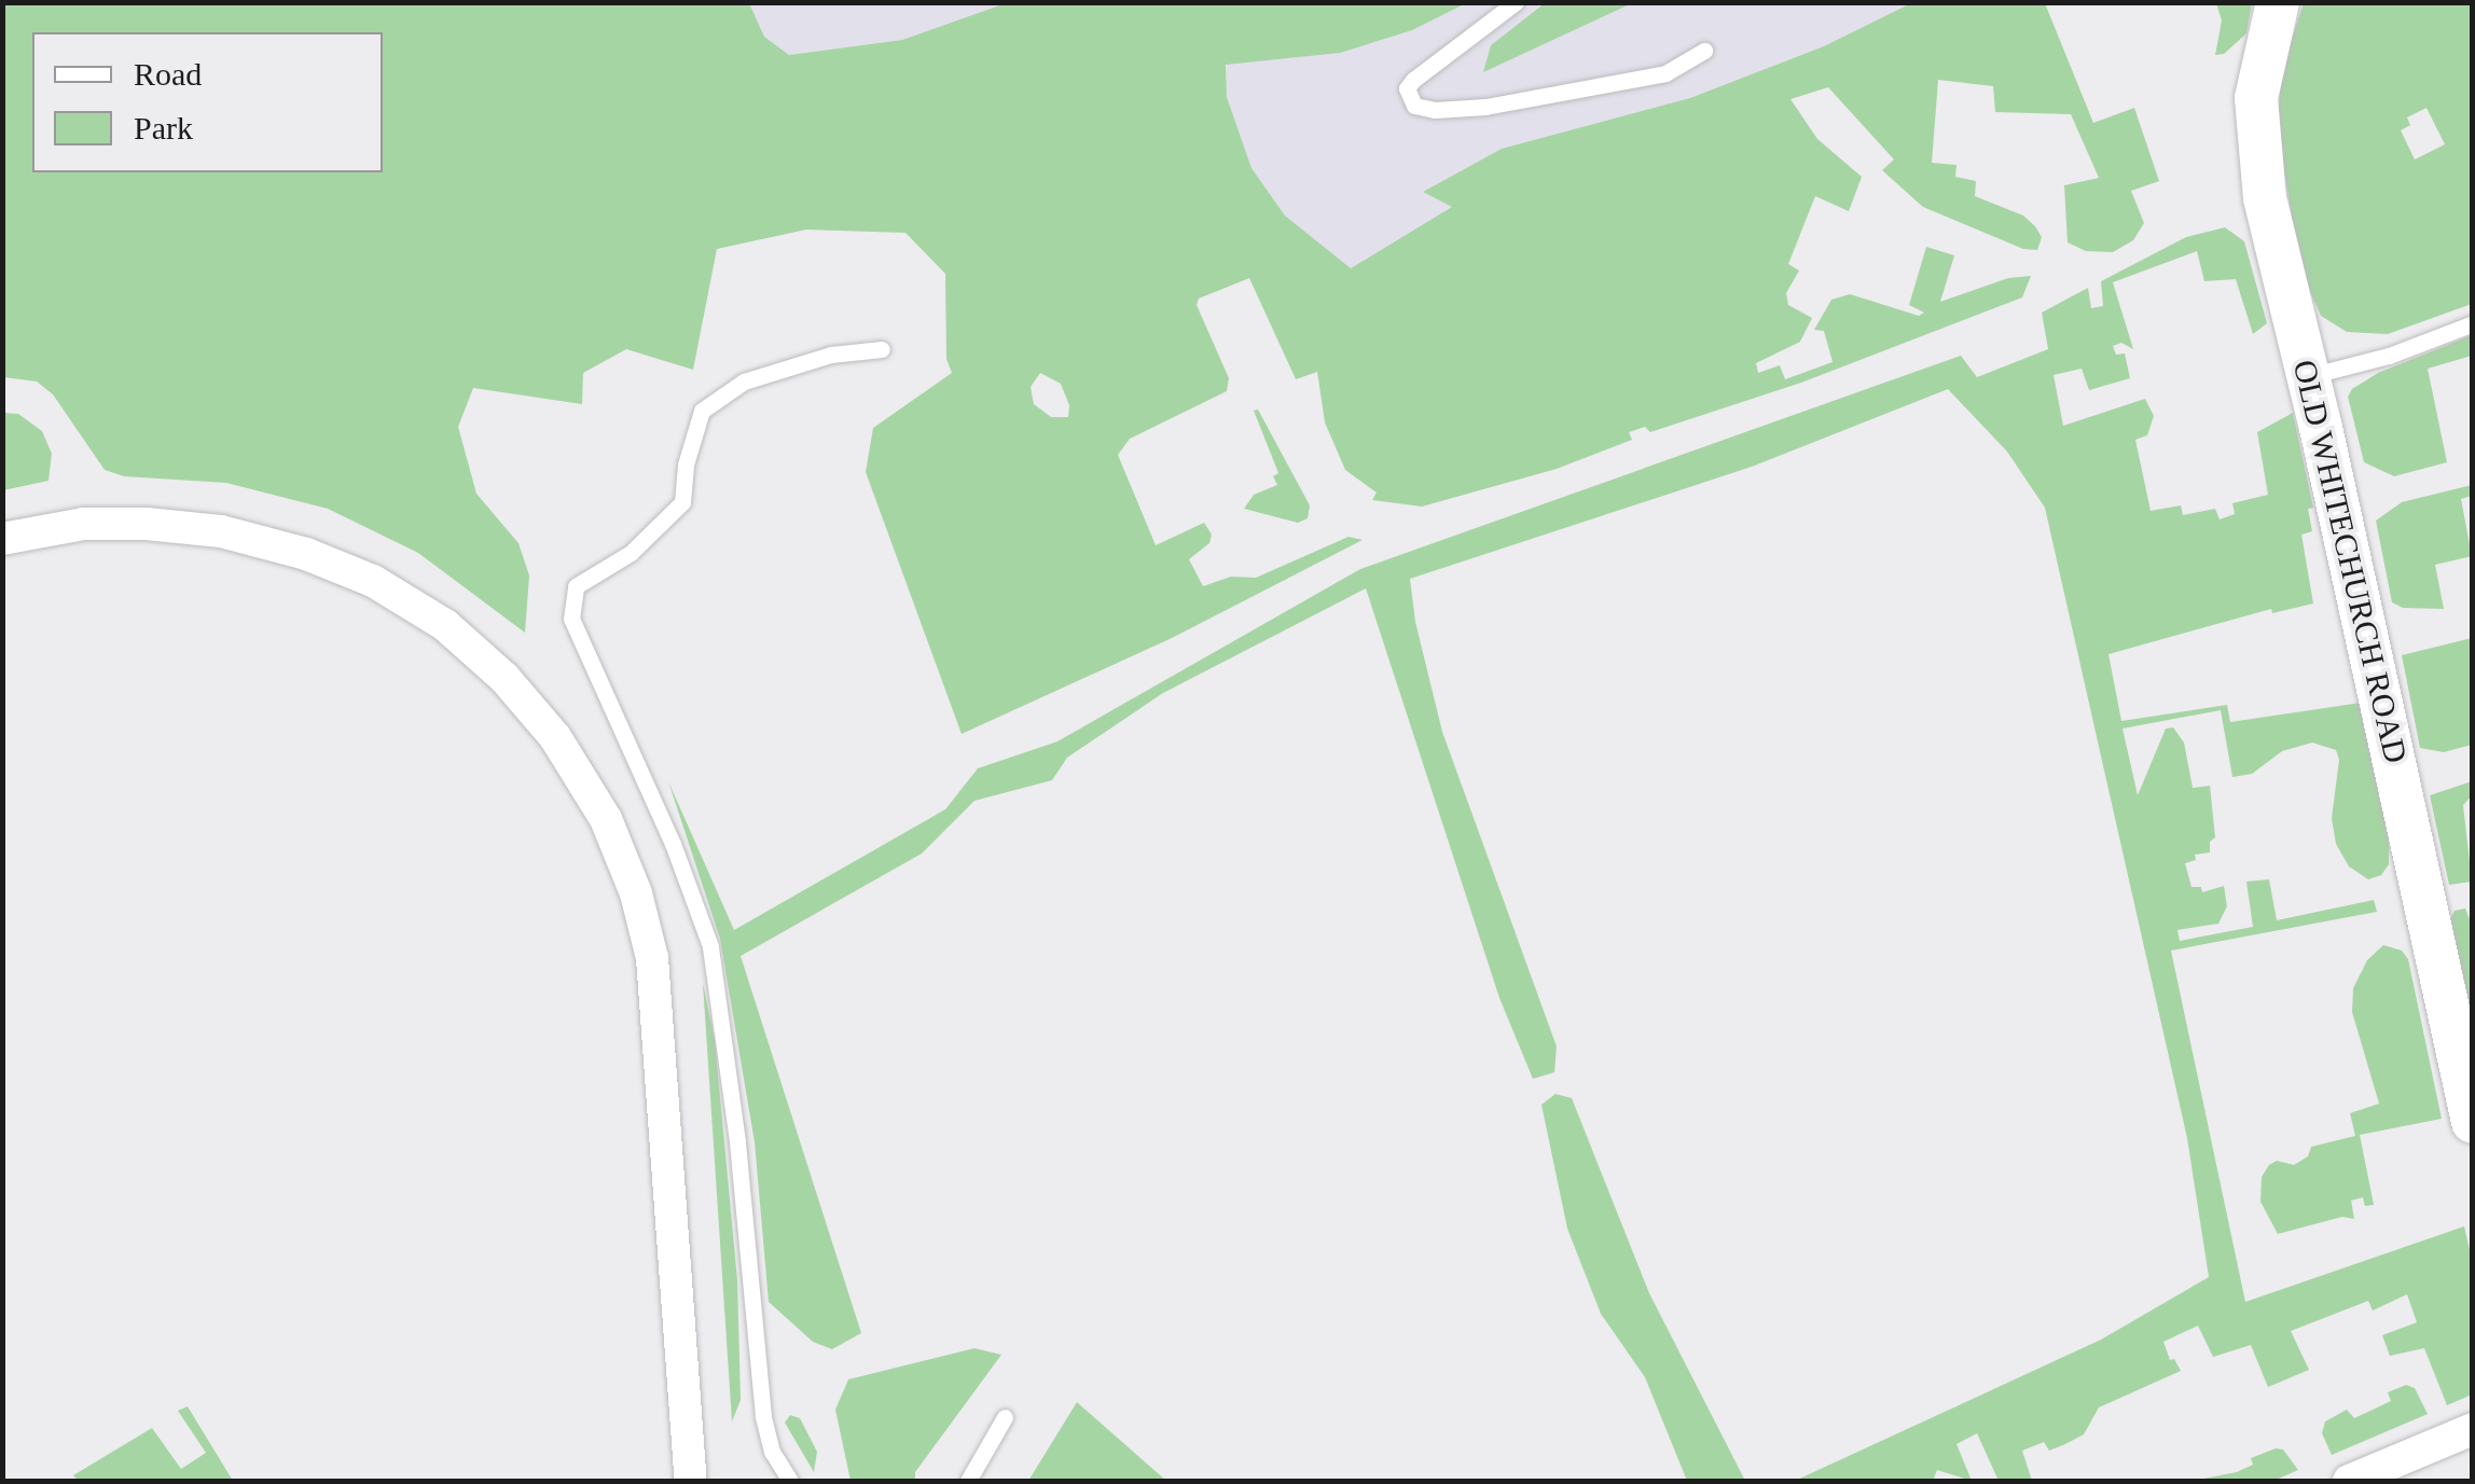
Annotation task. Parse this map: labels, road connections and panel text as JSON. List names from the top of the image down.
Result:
{
  "streets": {
    "street": ["OLD WHITECHURCH ROAD"]
  },
  "legend": ["Road", "Park"]
}
